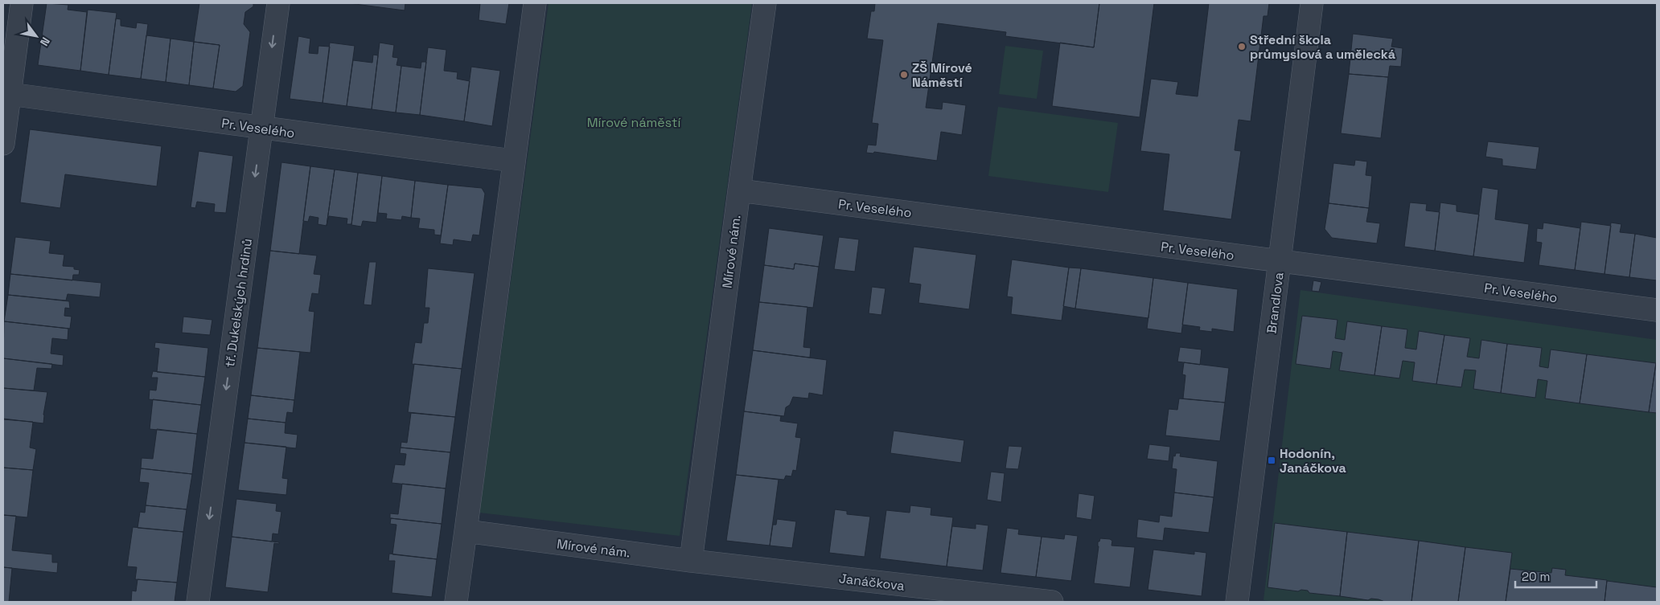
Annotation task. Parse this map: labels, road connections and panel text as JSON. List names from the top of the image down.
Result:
{
  "streets": {
    "street": [
      "Pr. Veselého",
      "Mírové nám.",
      "tř. Dukelských hrdinů",
      "Brandlova",
      "Janáčkova"
    ]
  },
  "crossings": [
    ["Pr. Veselého", "Mírové nám."],
    ["Pr. Veselého", "tř. Dukelských hrdinů"],
    ["Pr. Veselého", "Brandlova"],
    ["Mírové nám.", "Janáčkova"]
  ],
  "one_way": ["tř. Dukelských hrdinů"],
  "parks": ["Mírové náměstí"],
  "places": {
    "other": ["Střední škola průmyslová a umělecká", "ZŠ Mírové Náměstí"],
    "transit": ["Hodonín, Janáčkova"]
  },
  "scale_bar": "20 m",
  "north": "bottom right"
}
